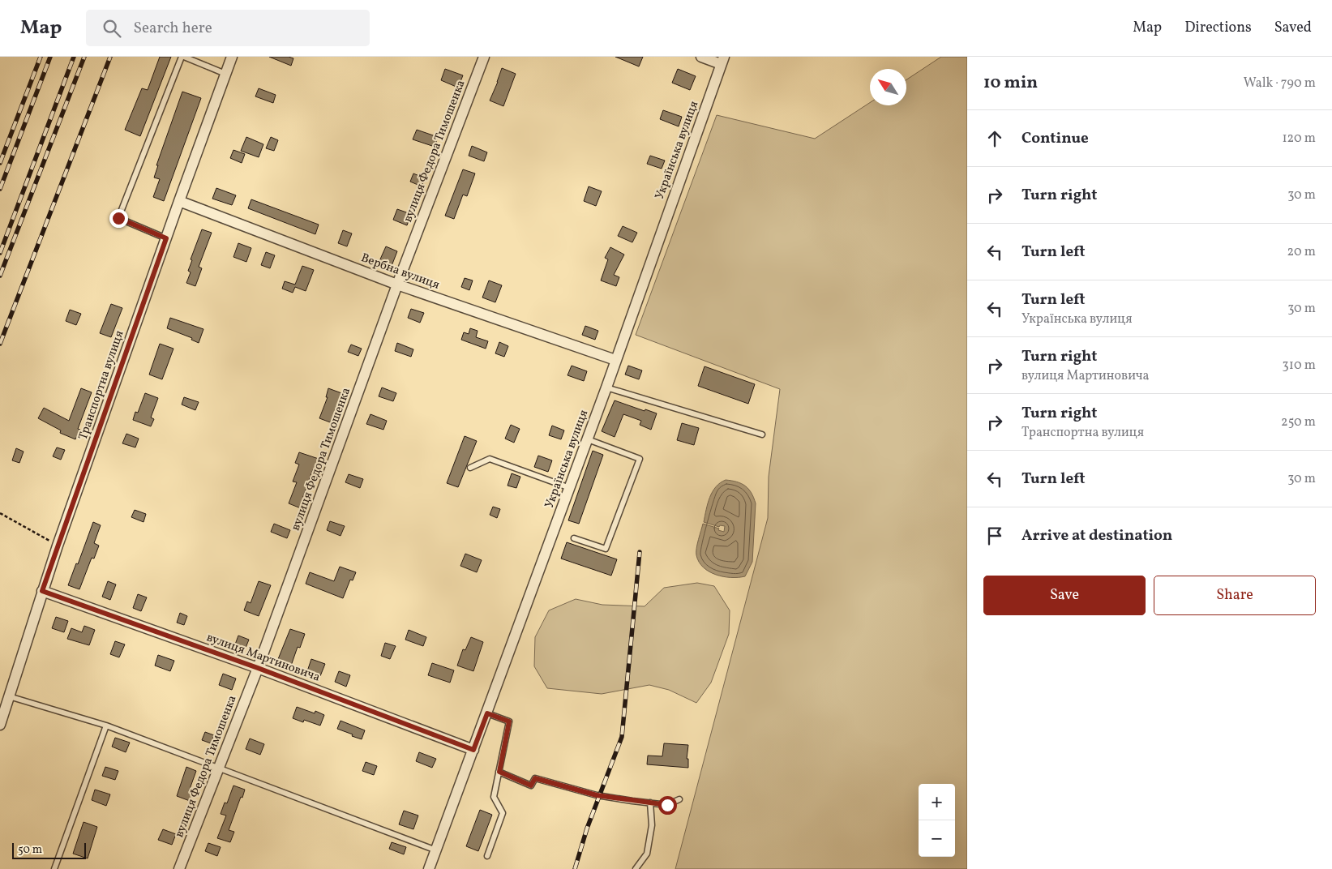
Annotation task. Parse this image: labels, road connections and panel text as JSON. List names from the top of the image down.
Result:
{
  "streets": {
    "street": [
      "Українська вулиця",
      "вулиця Федора Тимошенка",
      "Вербна вулиця",
      "Транспортна вулиця",
      "вулиця Мартиновича"
    ]
  },
  "crossings": [
    ["Українська вулиця", "Вербна вулиця"],
    ["Українська вулиця", "вулиця Мартиновича"],
    ["вулиця Федора Тимошенка", "Вербна вулиця"],
    ["вулиця Федора Тимошенка", "вулиця Мартиновича"],
    ["Вербна вулиця", "Транспортна вулиця"],
    ["Транспортна вулиця", "вулиця Мартиновича"]
  ],
  "scale_bar": "50 m",
  "north": "top left",
  "page": {
    "header": "Map",
    "search": "Search here",
    "nav": ["Map", "Directions", "Saved"],
    "heading": ["10 min", "Walk · 790 m"],
    "list": [
      ["Continue", "120 m"],
      ["Turn right", "30 m"],
      ["Turn left", "20 m"],
      ["Turn left", "Українська вулиця", "30 m"],
      ["Turn right", "вулиця Мартиновича", "310 m"],
      ["Turn right", "Транспортна вулиця", "250 m"],
      ["Turn left", "30 m"],
      "Arrive at destination"
    ],
    "buttons": ["Save", "Share"],
    "map_buttons": ["+", "−"],
    "scale": "50 m"
  }
}
